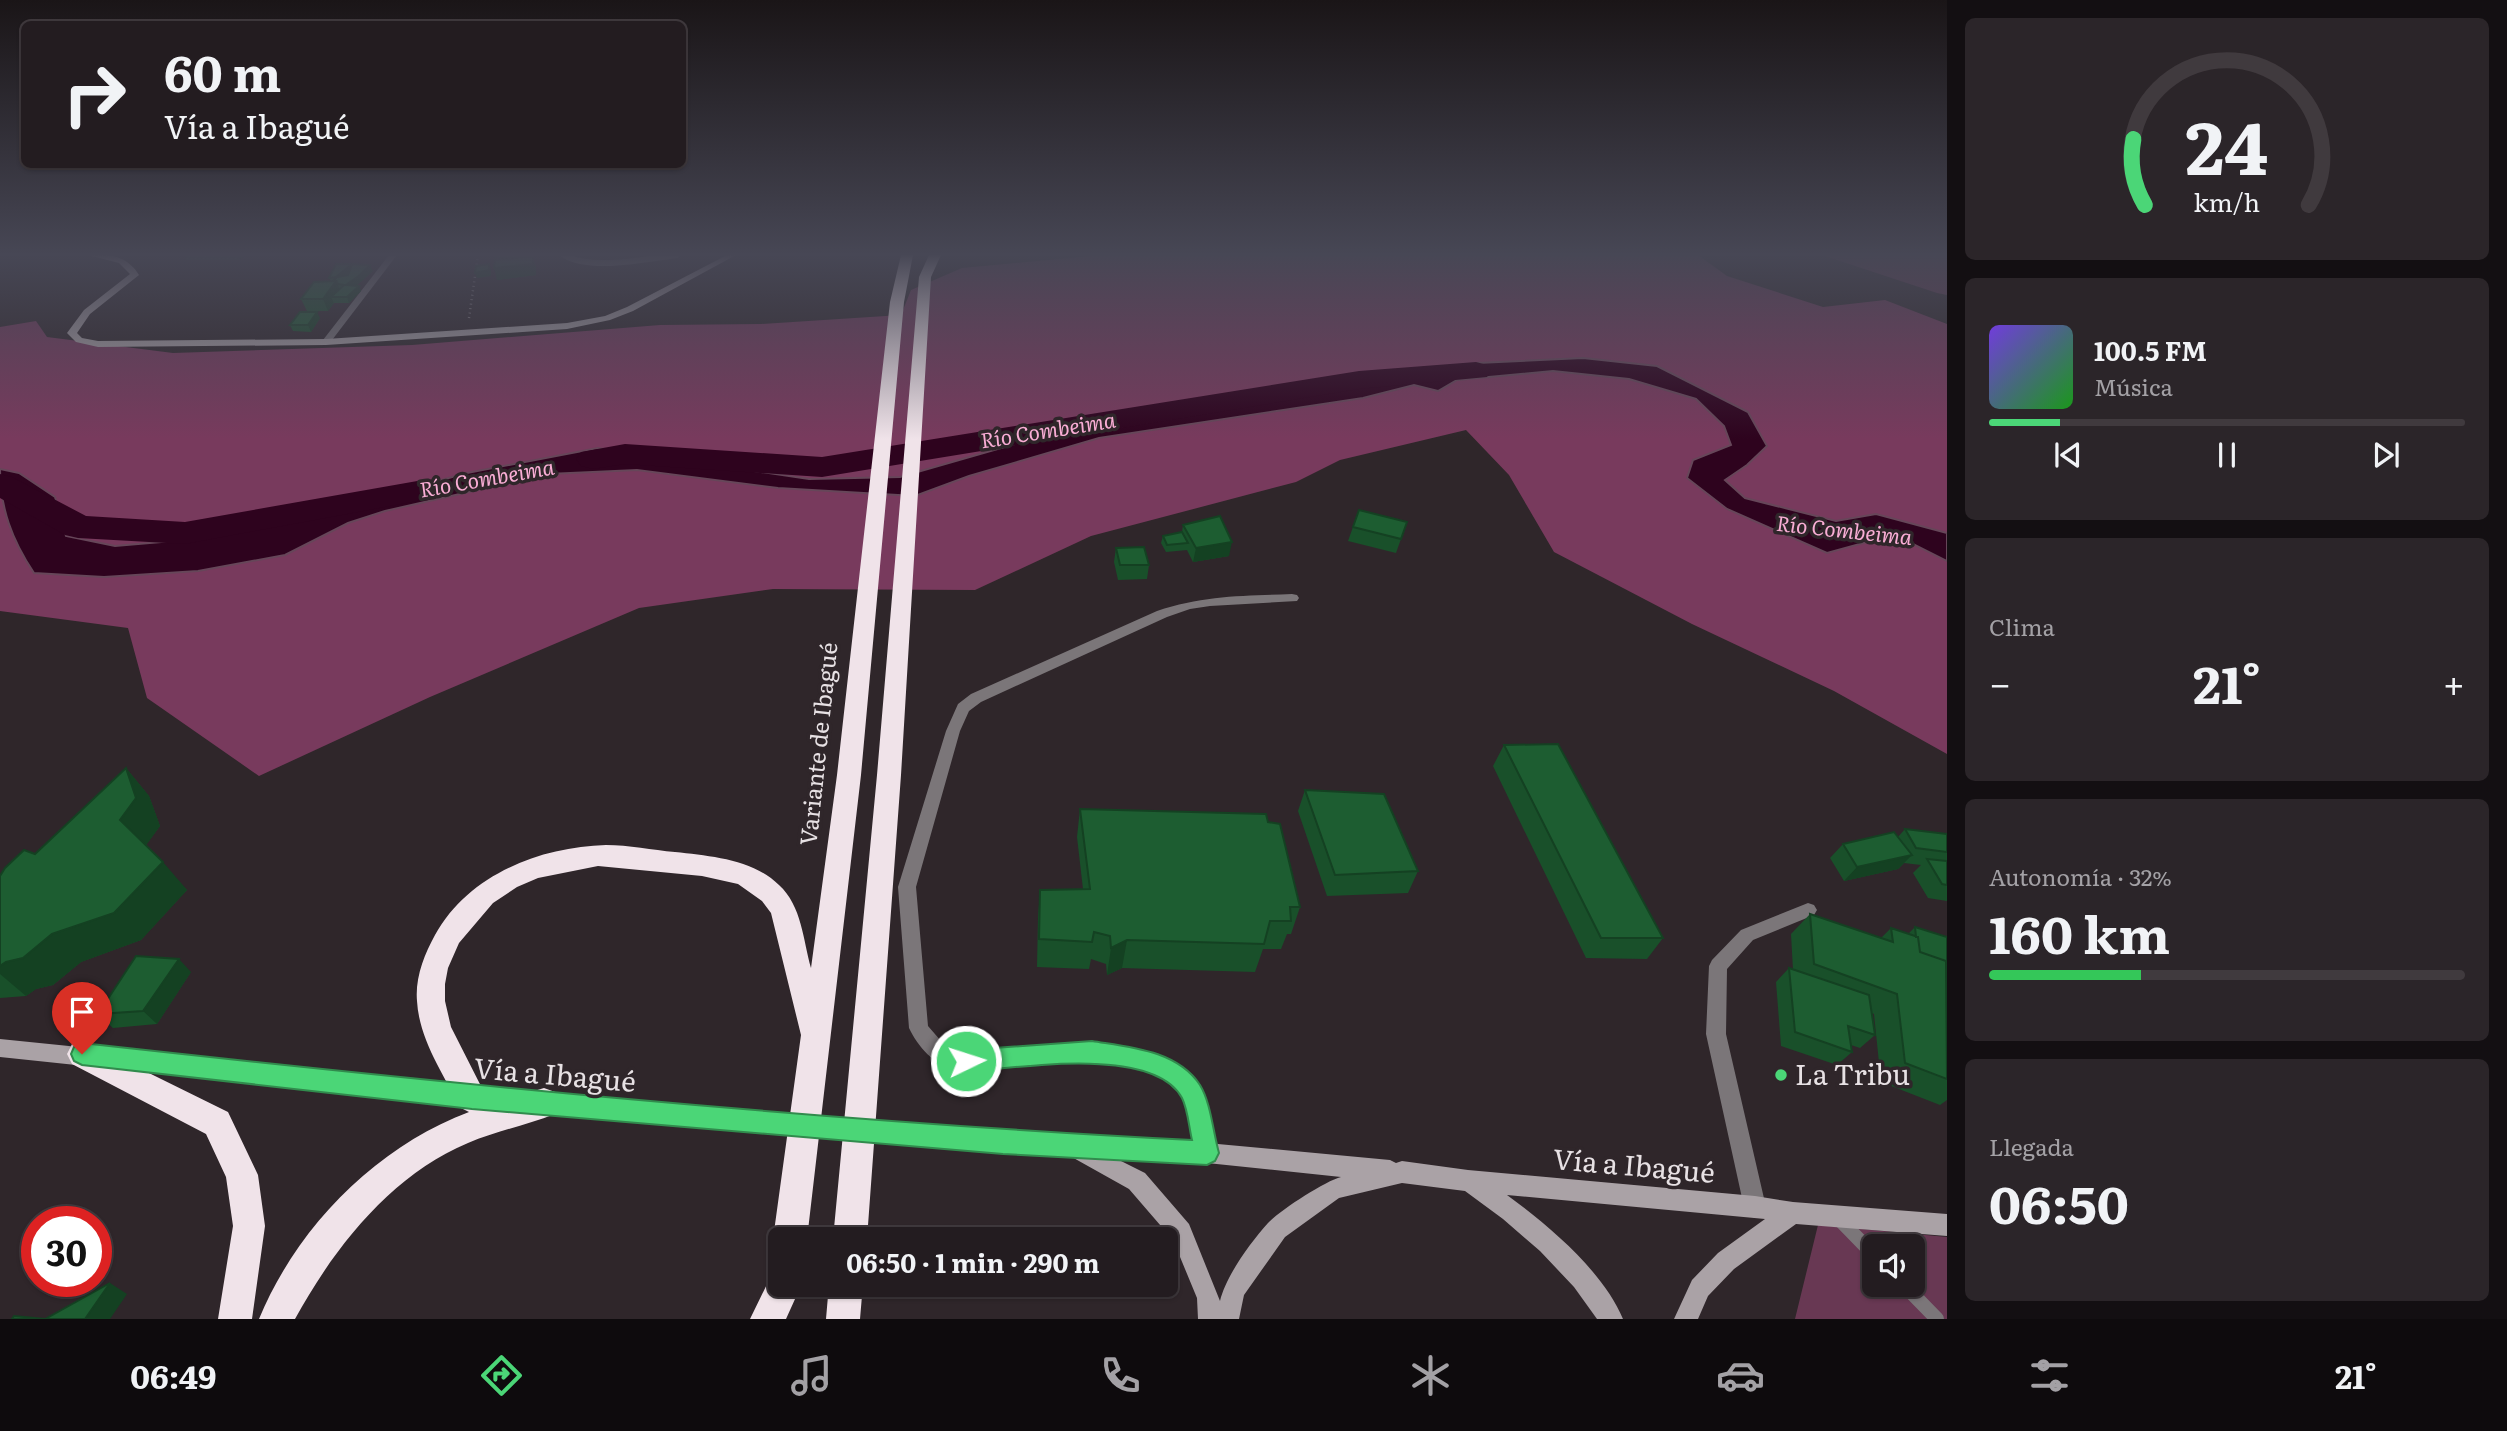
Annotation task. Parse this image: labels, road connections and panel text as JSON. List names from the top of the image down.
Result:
{
  "streets": {
    "highway": ["Variante de Ibagué"],
    "main road": ["Vía a Ibagué"]
  },
  "water": ["Río Combeima"],
  "places": ["La Tribu"],
  "page": {
    "turn": ["60 m", "Vía a Ibagué"],
    "song": ["100.5 FM", "Música"],
    "tile": [
      "Clima",
      ["Autonomía · 32%", "160 km"],
      ["Llegada", "06:50"]
    ],
    "heat": ["−", "21°", "+"],
    "limit": "30",
    "trip": "06:50 · 1 min · 290 m",
    "tabs": ["06:49", "21°"],
    "gauge": ["24", "km/h"]
  }
}
